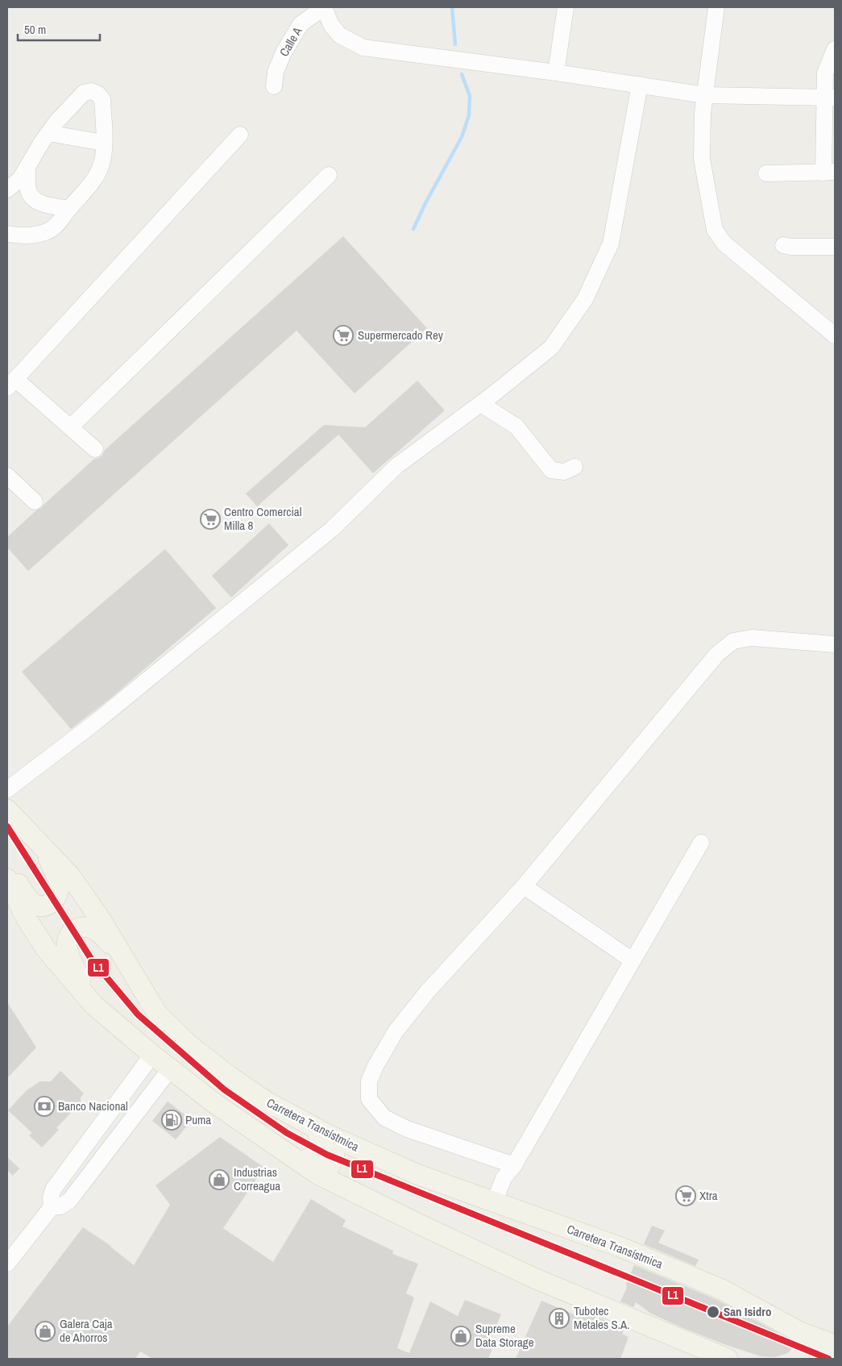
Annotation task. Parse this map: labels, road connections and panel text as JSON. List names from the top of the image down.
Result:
{
  "streets": {
    "main road": ["Carretera Transístmica"],
    "street": ["Calle A"]
  },
  "places": {
    "supermarket": ["Supermercado Rey", "Centro Comercial Milla 8", "Xtra"],
    "bank": ["Banco Nacional"],
    "fuel station": ["Puma"],
    "shop": ["Industrias Correagua", "Galera Caja de Ahorros", "Supreme Data Storage"],
    "other": ["San Isidro"],
    "building": ["Tubotec Metales S.A."]
  },
  "lines": ["transit line L1"],
  "scale_bar": "50 m"
}
